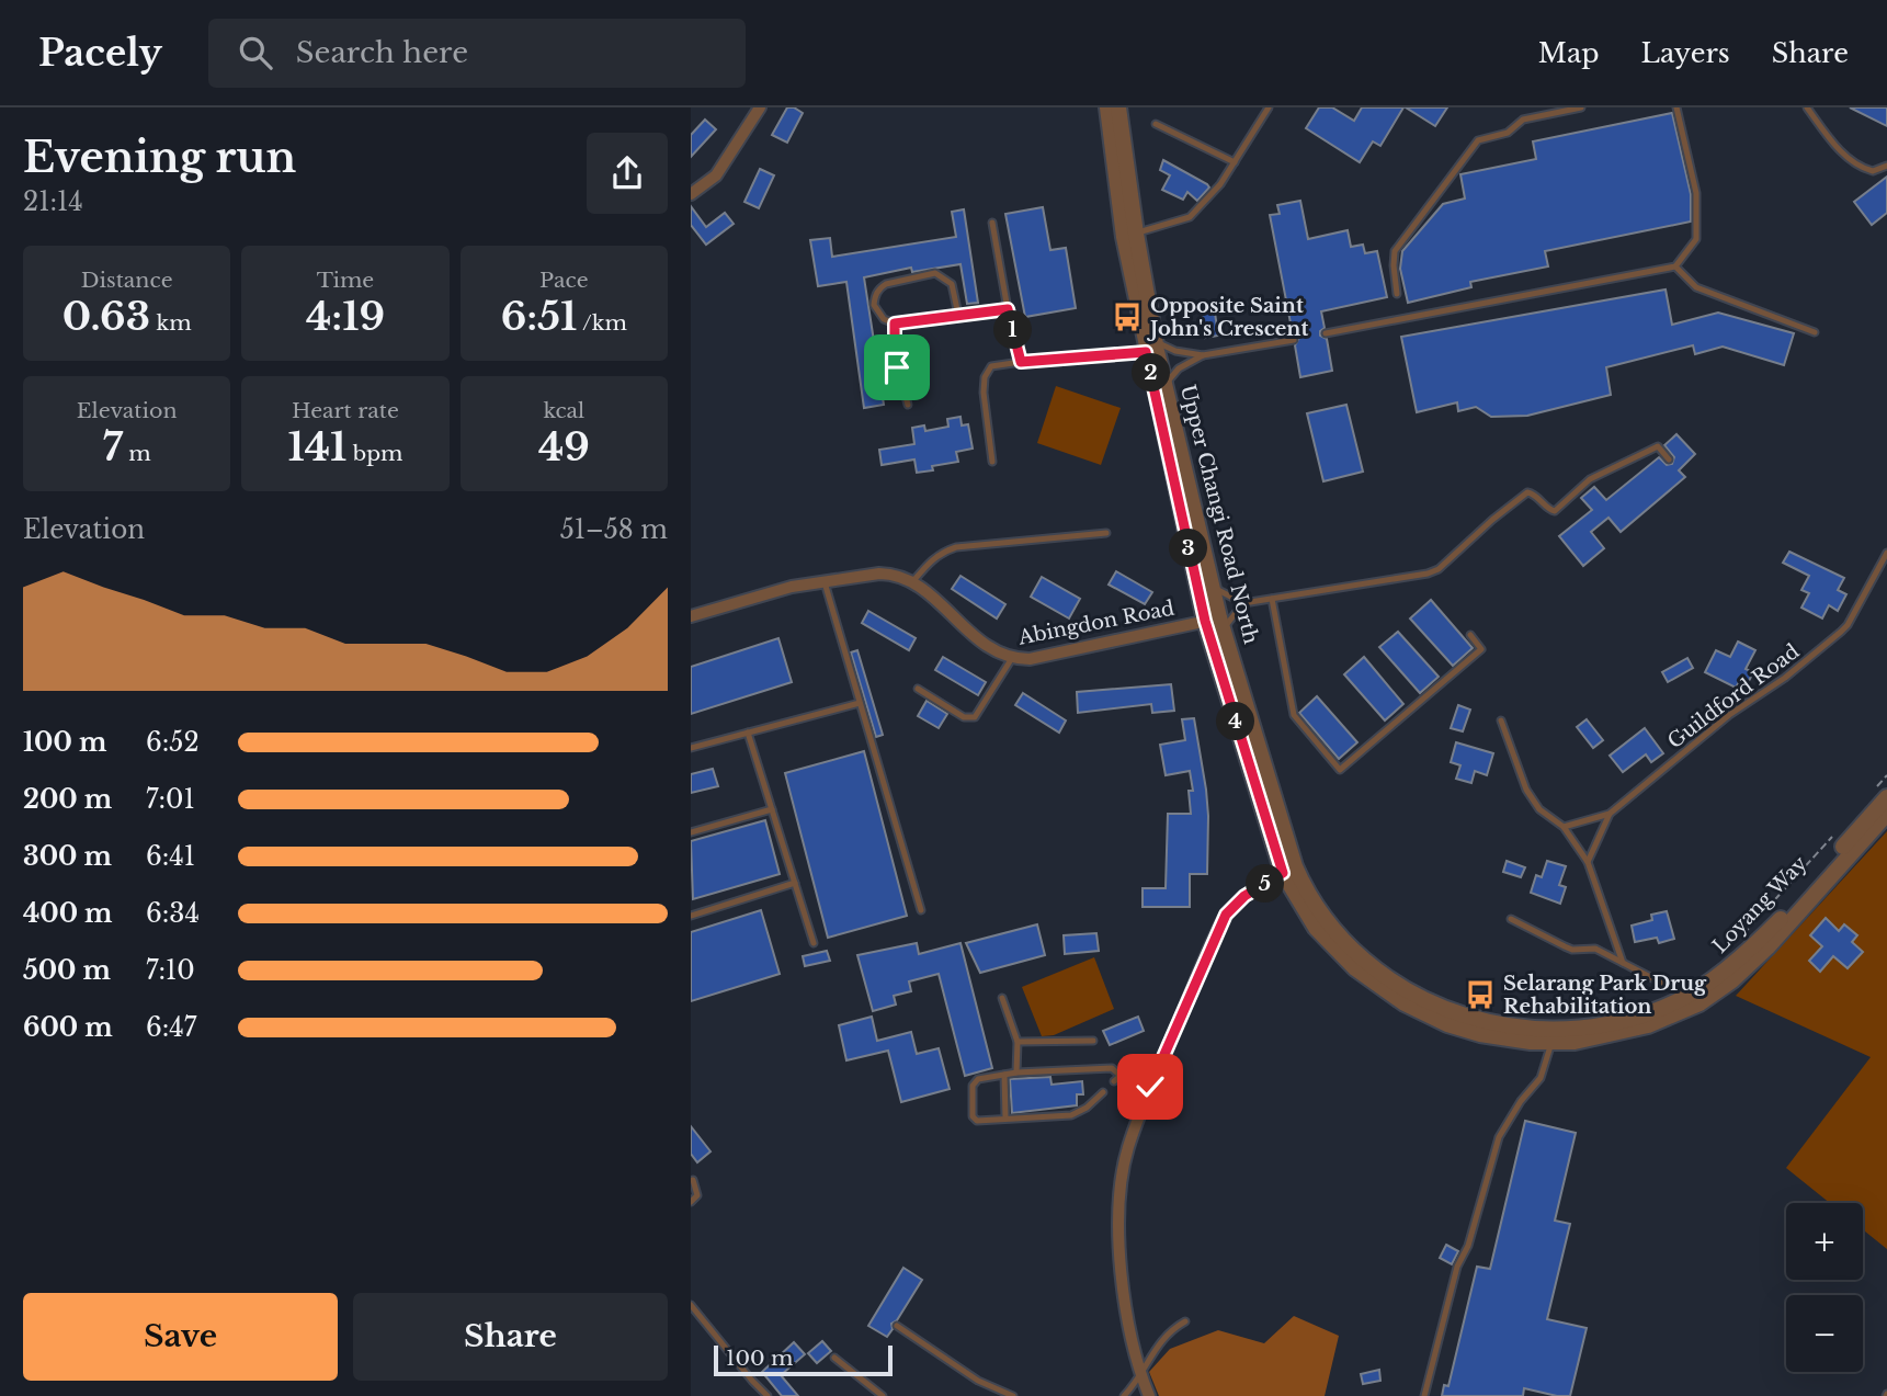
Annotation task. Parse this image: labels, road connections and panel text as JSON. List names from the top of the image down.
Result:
{
  "streets": {
    "street": ["Upper Changi Road North", "Abingdon Road", "Loyang Way"],
    "lane": ["Guildford Road"]
  },
  "crossings": [
    ["Upper Changi Road North", "Abingdon Road"],
    ["Upper Changi Road North", "Loyang Way"]
  ],
  "places": {
    "bus stop": ["Opposite Saint John's Crescent", "Selarang Park Drug Rehabilitation"]
  },
  "scale_bar": "100 m",
  "page": {
    "header": "Pacely",
    "search": "Search here",
    "nav": ["Map", "Layers", "Share"],
    "heading": ["Evening run", "21:14"],
    "stats": [
      ["Distance", "0.63 km"],
      ["Time", "4:19"],
      ["Pace", "6:51 /km"],
      ["Elevation", "7 m"],
      ["Heart rate", "141 bpm"],
      ["kcal", "49"]
    ],
    "pins": [
      "1",
      "2",
      "3",
      "4",
      "5"
    ],
    "chart": ["Elevation", "51–58 m"],
    "list": [
      {
        "name": "100 m",
        "note": "6:52"
      },
      {
        "name": "200 m",
        "note": "7:01"
      },
      {
        "name": "300 m",
        "note": "6:41"
      },
      {
        "name": "400 m",
        "note": "6:34"
      },
      {
        "name": "500 m",
        "note": "7:10"
      },
      {
        "name": "600 m",
        "note": "6:47"
      }
    ],
    "map_buttons": ["+", "−"],
    "buttons": ["Save", "Share"],
    "scale": "100 m"
  }
}
